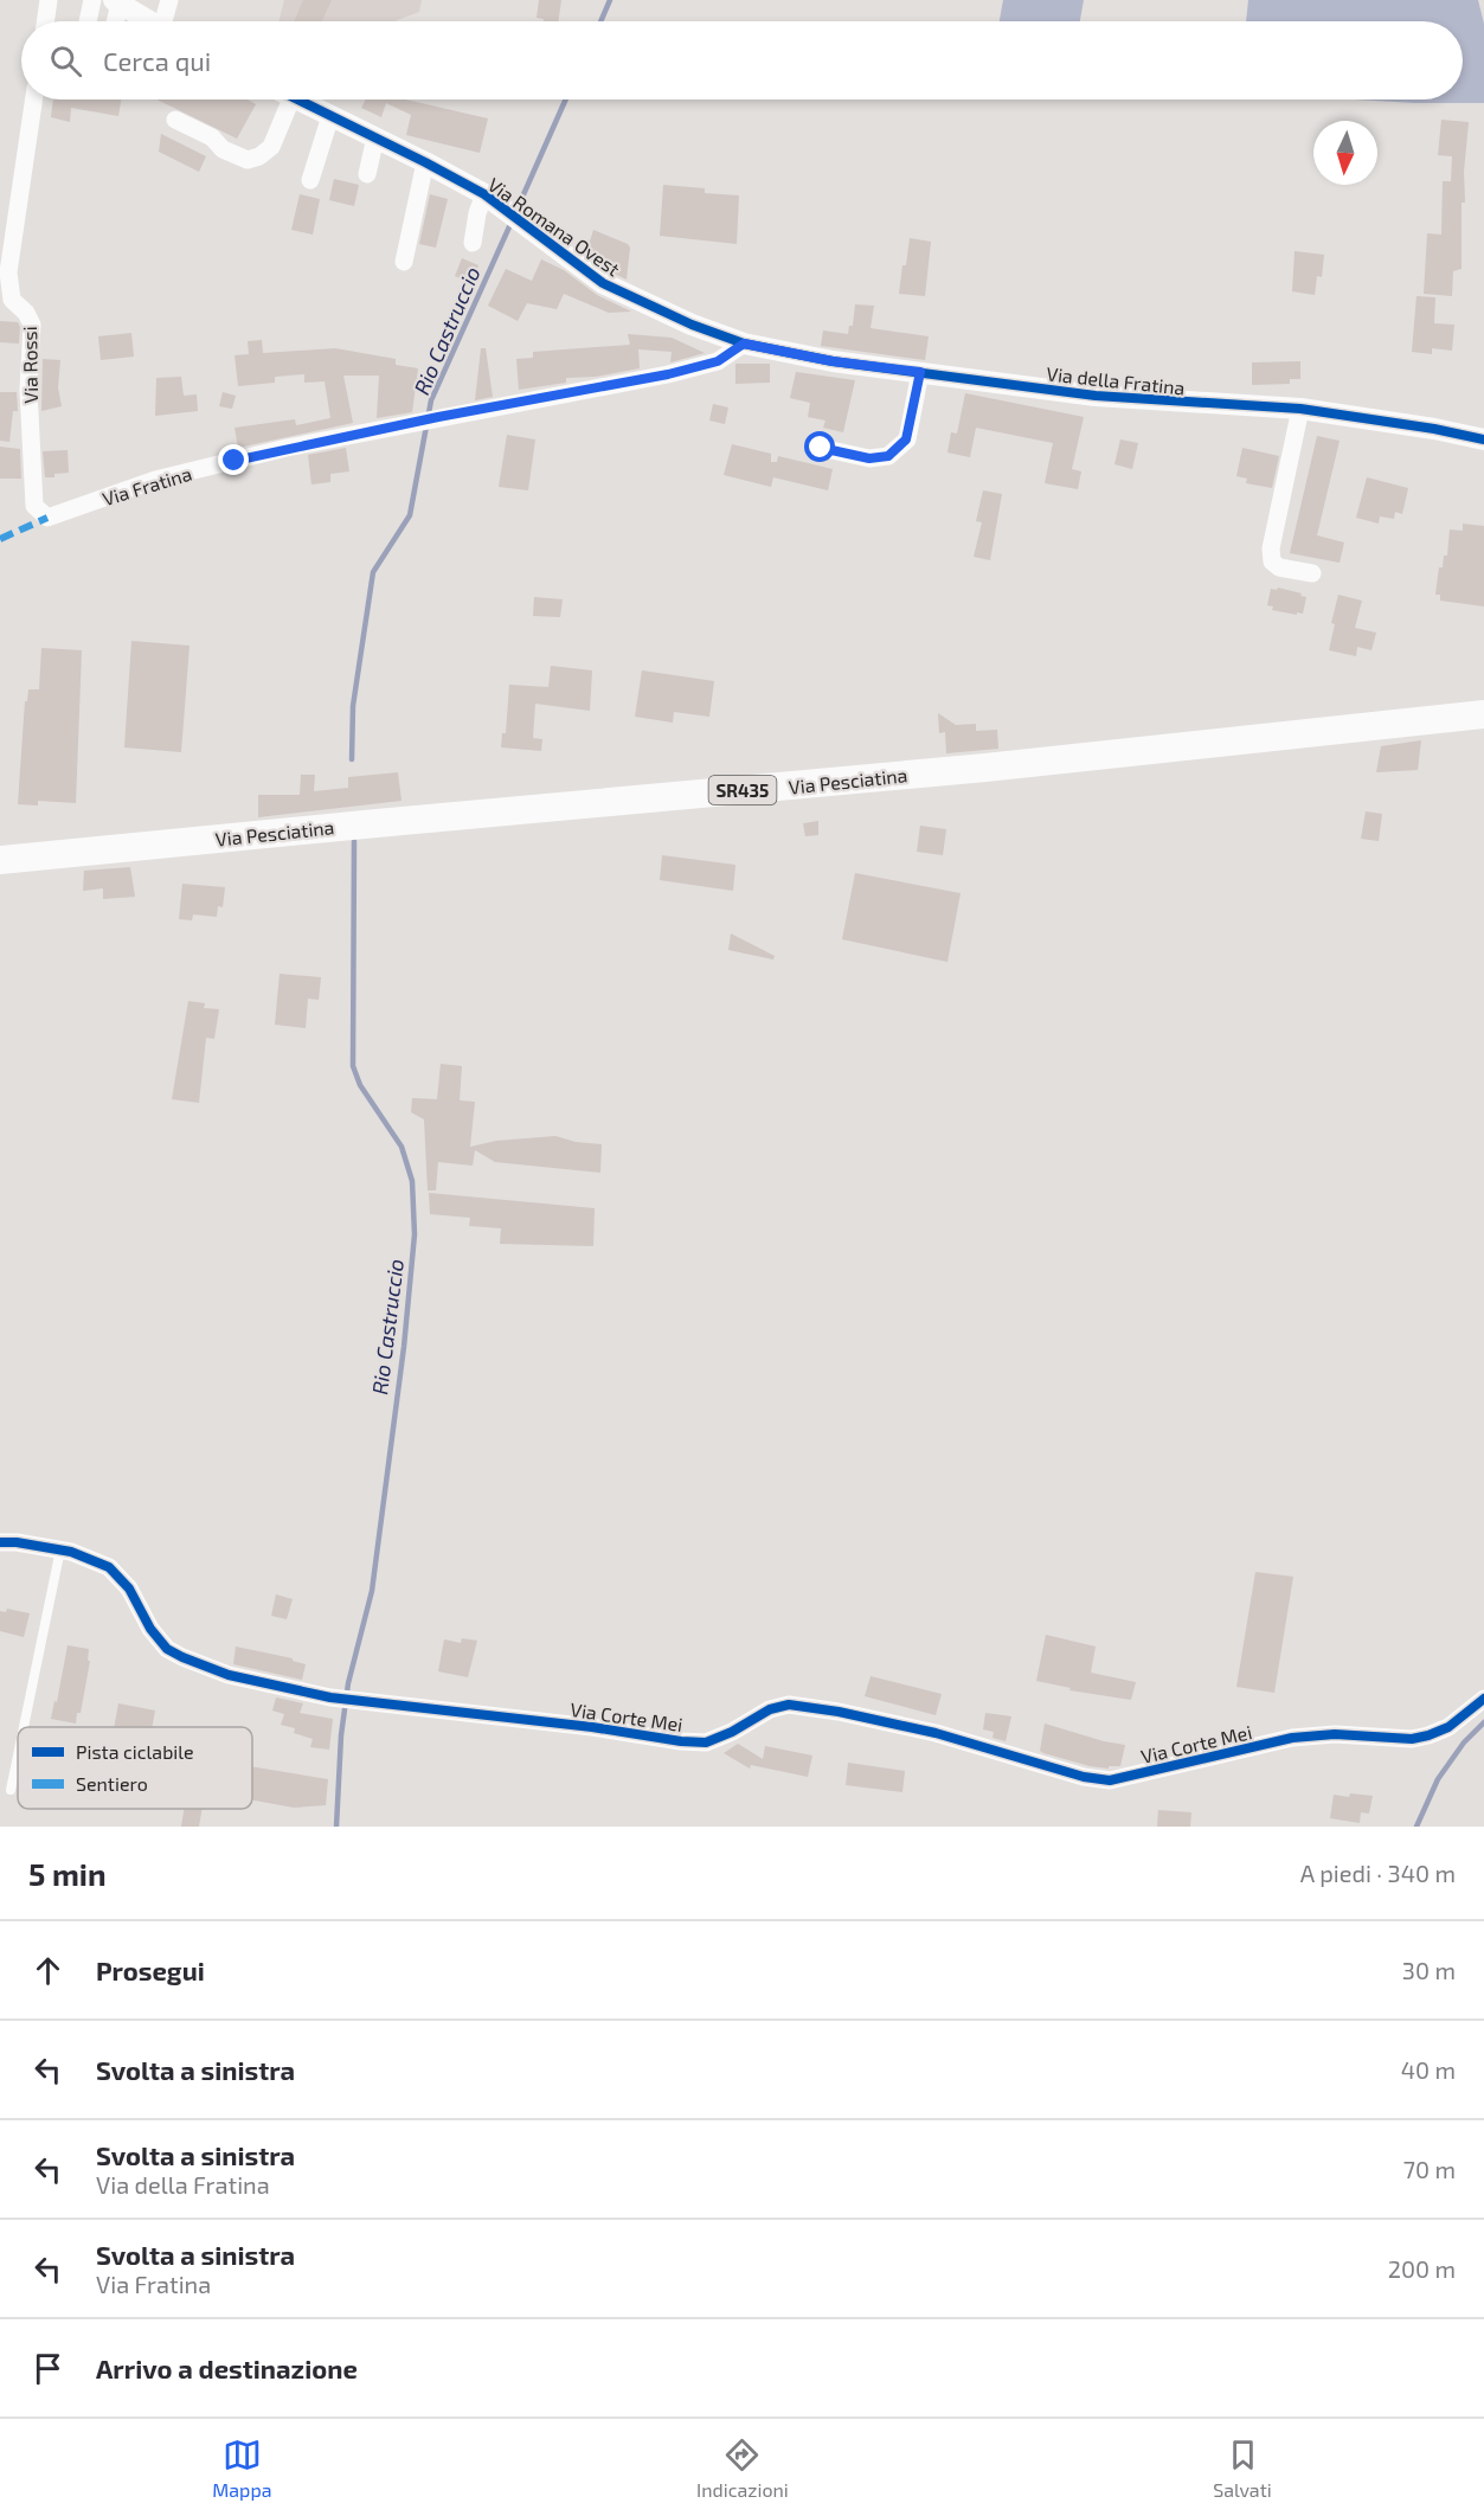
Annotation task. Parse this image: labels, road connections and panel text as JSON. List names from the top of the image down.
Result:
{
  "streets": {
    "main road": ["Via Pesciatina", "SR435"],
    "street": [
      "Via Romana Ovest",
      "Via Rossi",
      "Via della Fratina",
      "Via Fratina",
      "Via Corte Mei"
    ]
  },
  "crossings": [
    ["Via Romana Ovest", "Via della Fratina"],
    ["Via Romana Ovest", "Via Fratina"],
    ["Via Rossi", "Via Fratina"],
    ["Via della Fratina", "Via Fratina"]
  ],
  "water": ["Rio Castruccio"],
  "legend": ["Pista ciclabile", "Sentiero"],
  "north": "bottom",
  "page": {
    "search": "Cerca qui",
    "heading": ["5 min", "A piedi · 340 m"],
    "list": [
      ["Prosegui", "30 m"],
      ["Svolta a sinistra", "40 m"],
      ["Svolta a sinistra", "Via della Fratina", "70 m"],
      ["Svolta a sinistra", "Via Fratina", "200 m"],
      "Arrivo a destinazione"
    ],
    "nav": ["Mappa", "Indicazioni", "Salvati"]
  }
}
